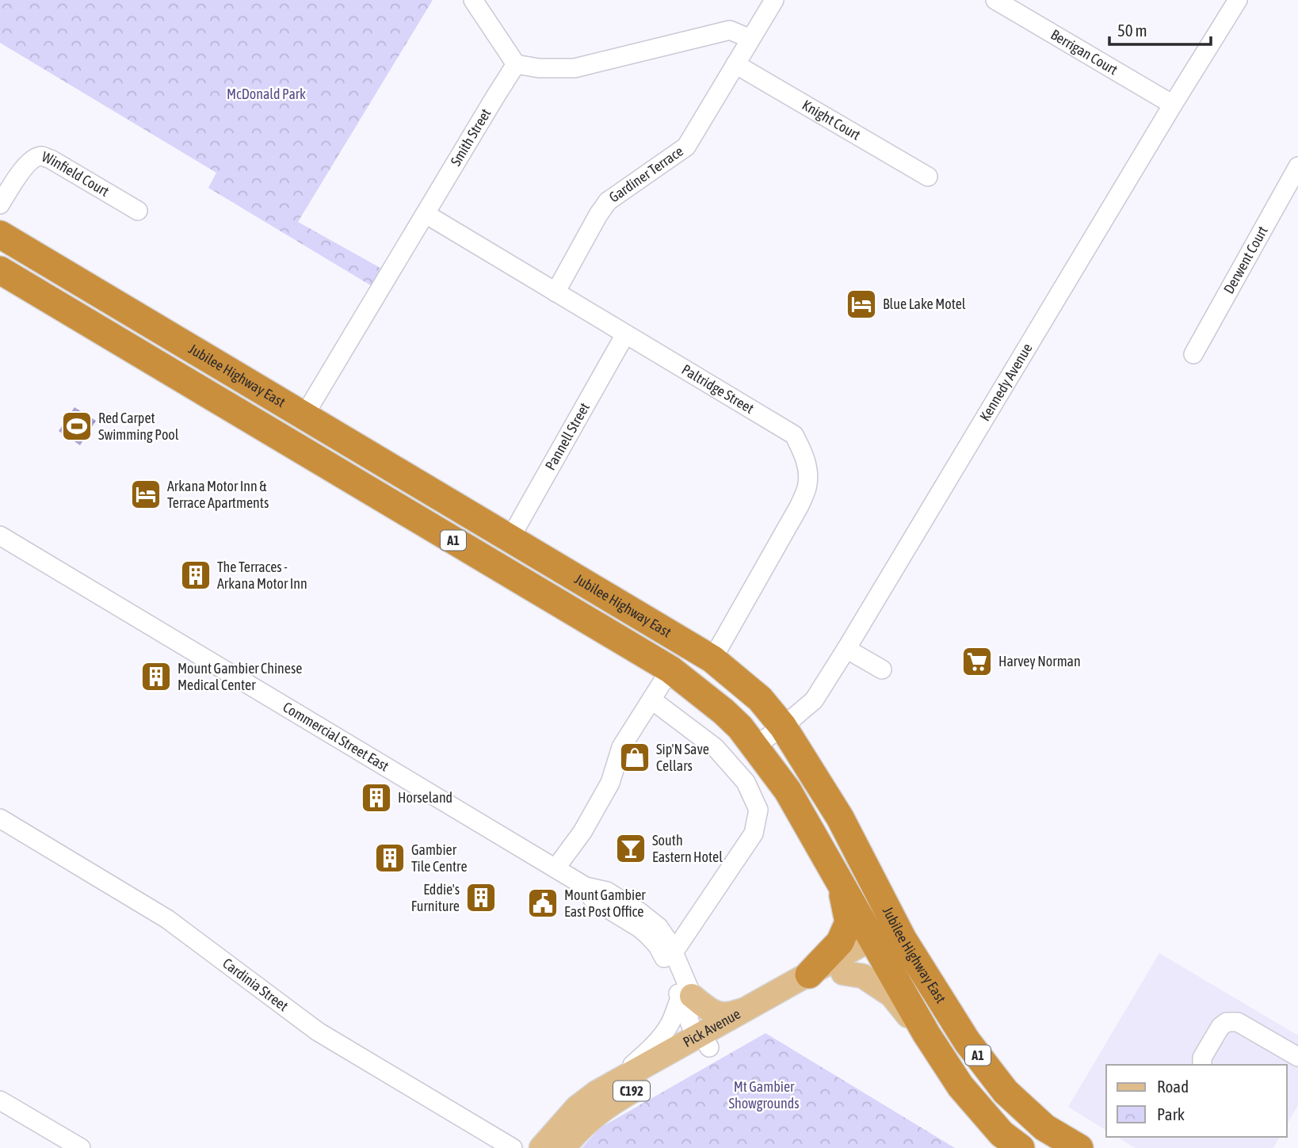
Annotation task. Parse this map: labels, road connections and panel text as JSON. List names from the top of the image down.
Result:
{
  "streets": {
    "highway": ["Jubilee Highway East", "A1"],
    "main road": ["Pick Avenue", "C192"],
    "street": [
      "Berrigan Court",
      "Knight Court",
      "Smith Street",
      "Gardiner Terrace",
      "Winfield Court",
      "Derwent Court",
      "Kennedy Avenue",
      "Paltridge Street",
      "Pannell Street",
      "Commercial Street East",
      "Cardinia Street"
    ]
  },
  "crossings": [
    ["Berrigan Court", "Kennedy Avenue"],
    ["Knight Court", "Gardiner Terrace"],
    ["Smith Street", "Jubilee Highway East"],
    ["Smith Street", "Paltridge Street"],
    ["Gardiner Terrace", "Paltridge Street"],
    ["Jubilee Highway East", "Kennedy Avenue"],
    ["Jubilee Highway East", "Paltridge Street"],
    ["Jubilee Highway East", "Pannell Street"],
    ["Jubilee Highway East", "Pick Avenue"],
    ["Paltridge Street", "Pannell Street"],
    ["Commercial Street East", "Pick Avenue"]
  ],
  "parks": ["McDonald Park", "Mt Gambier Showgrounds"],
  "places": {
    "hotel": ["Blue Lake Motel", "Arkana Motor Inn & Terrace Apartments"],
    "sports": ["Red Carpet Swimming Pool"],
    "building": [
      "The Terraces - Arkana Motor Inn",
      "Mount Gambier Chinese Medical Center",
      "Horseland",
      "Gambier Tile Centre",
      "Eddie's Furniture"
    ],
    "supermarket": ["Harvey Norman"],
    "shop": ["Sip'N Save Cellars"],
    "bar": ["South Eastern Hotel"],
    "public building": ["Mount Gambier East Post Office"]
  },
  "legend": ["Road", "Park"],
  "scale_bar": "50 m"
}
